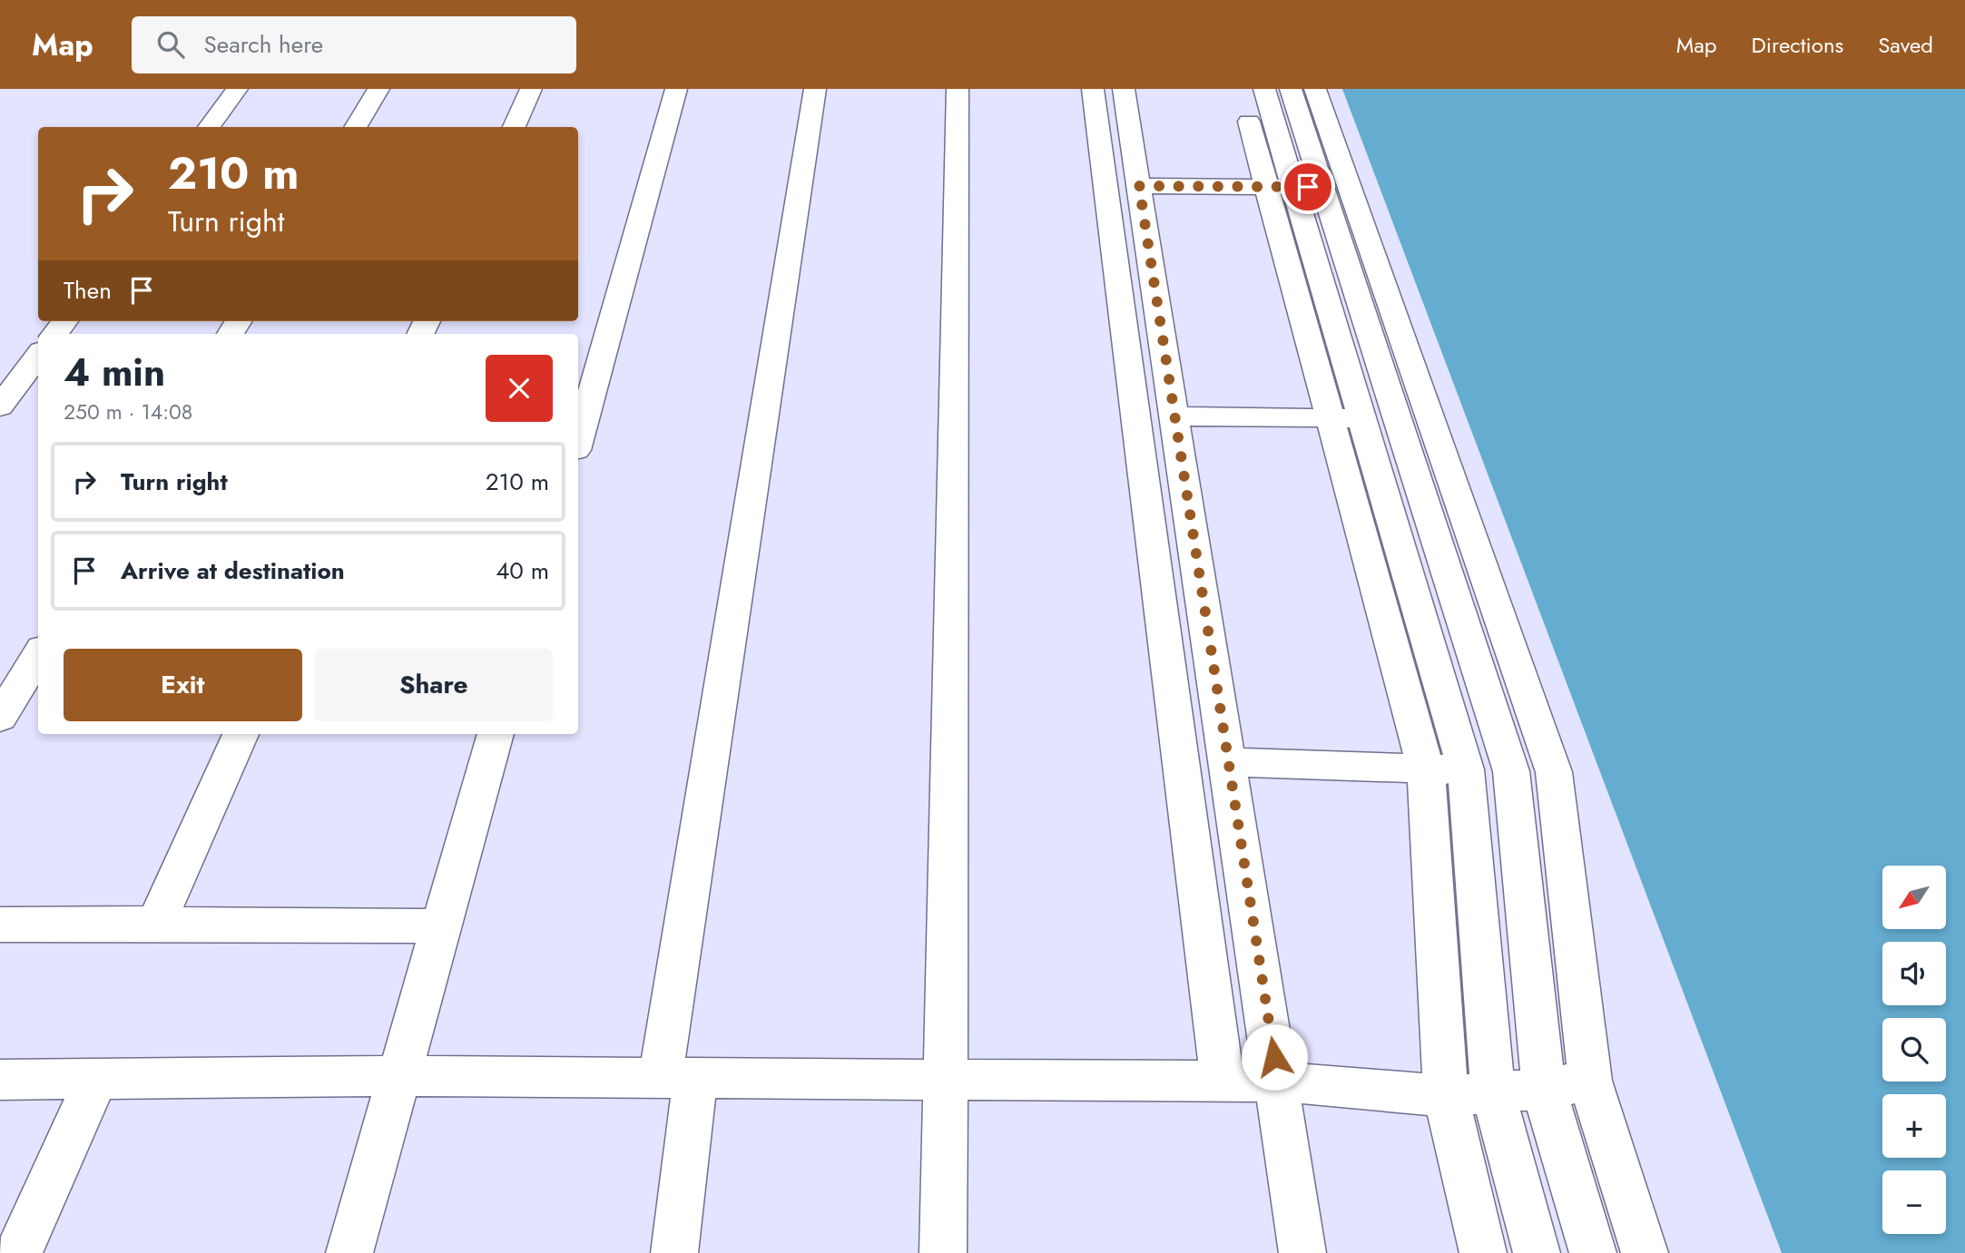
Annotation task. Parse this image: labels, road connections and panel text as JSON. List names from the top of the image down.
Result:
{
  "north": "bottom left",
  "page": {
    "header": "Map",
    "search": "Search here",
    "nav": ["Map", "Directions", "Saved"],
    "turn": ["210 m", "Turn right"],
    "then": "Then",
    "heading": ["4 min", "250 m · 14:08"],
    "list": [
      {
        "name": "Turn right",
        "value": "210 m"
      },
      {
        "name": "Arrive at destination",
        "value": "40 m"
      }
    ],
    "buttons": ["Exit", "Share"],
    "map_buttons": ["+", "−"]
  }
}
